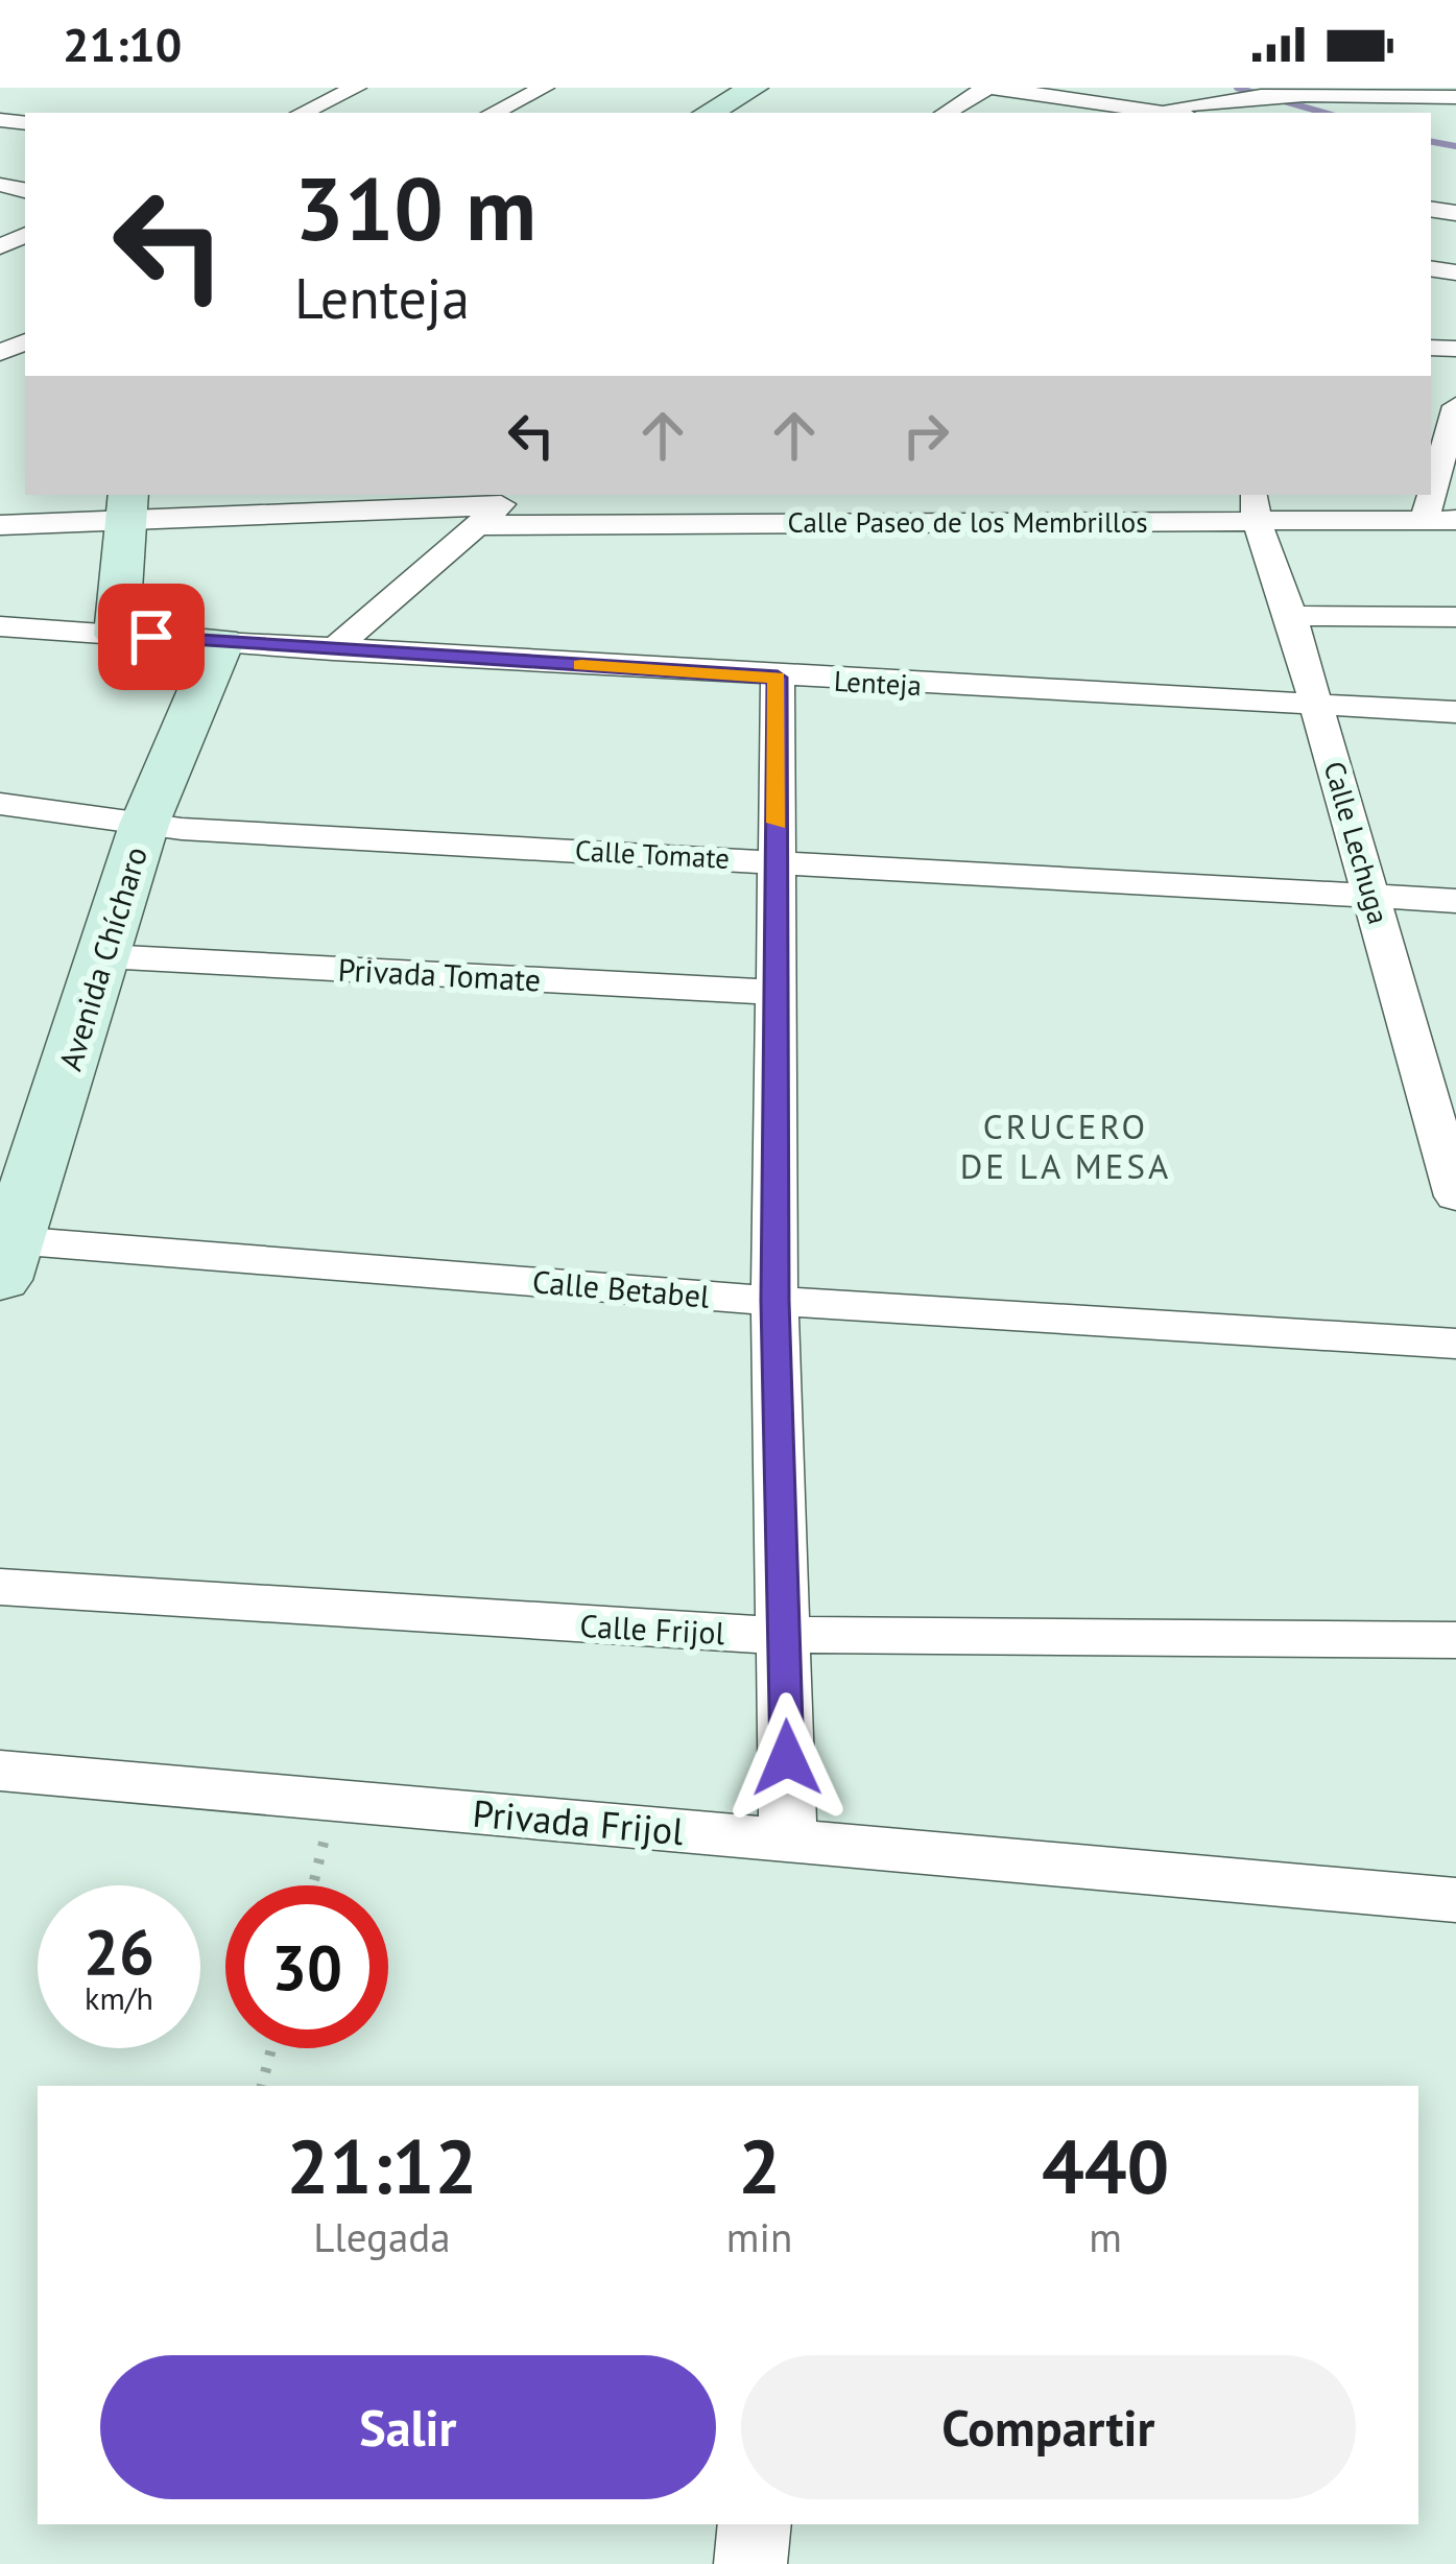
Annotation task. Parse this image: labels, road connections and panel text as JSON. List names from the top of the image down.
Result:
{
  "streets": {
    "street": [
      "Calle Paseo de los Membrillos",
      "Lenteja",
      "Calle Lechuga",
      "Calle Tomate",
      "Avenida Chícharo",
      "Privada Tomate",
      "Calle Betabel",
      "Calle Frijol",
      "Privada Frijol"
    ]
  },
  "crossings": [
    ["Calle Paseo de los Membrillos", "Calle Lechuga"],
    ["Lenteja", "Calle Lechuga"],
    ["Lenteja", "Avenida Chícharo"],
    ["Calle Lechuga", "Calle Tomate"],
    ["Calle Tomate", "Avenida Chícharo"],
    ["Avenida Chícharo", "Privada Tomate"],
    ["Avenida Chícharo", "Calle Betabel"]
  ],
  "districts": ["CRUCERO DE LA MESA"],
  "page": {
    "status": "21:10",
    "turn": ["310 m", "Lenteja"],
    "speed": "26 km/h",
    "limit": "30",
    "eta": [
      "21:12",
      "Llegada",
      "2",
      "min",
      "440",
      "m"
    ],
    "buttons": ["Salir", "Compartir"]
  }
}
